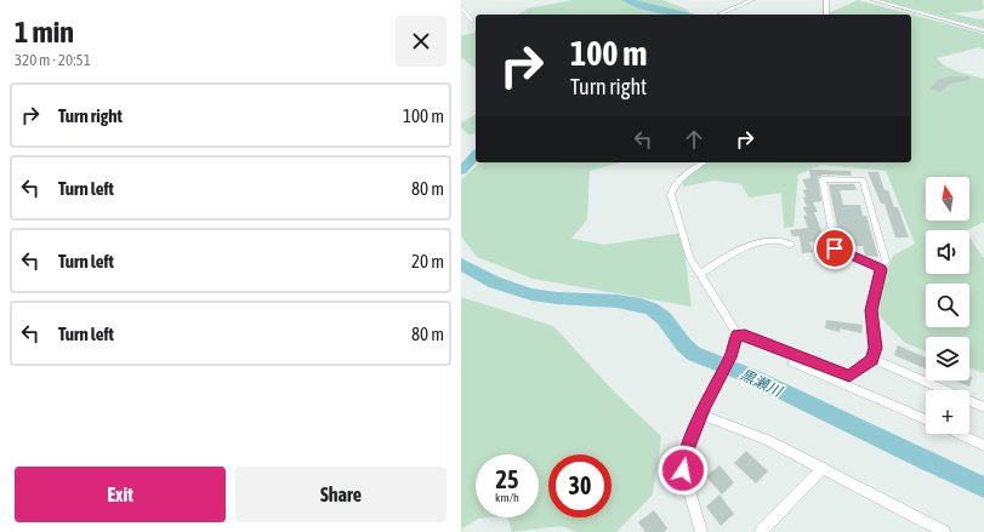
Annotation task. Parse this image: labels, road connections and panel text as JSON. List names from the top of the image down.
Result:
{
  "water": ["黒瀬川"],
  "north": "top",
  "page": {
    "heading": ["1 min", "320 m · 20:51"],
    "turn": ["100 m", "Turn right"],
    "list": [
      {
        "name": "Turn right",
        "value": "100 m"
      },
      {
        "name": "Turn left",
        "value": "80 m"
      },
      {
        "name": "Turn left",
        "value": "20 m"
      },
      {
        "name": "Turn left",
        "value": "80 m"
      }
    ],
    "map_buttons": "+",
    "speed": "25 km/h",
    "limit": "30",
    "buttons": ["Exit", "Share"]
  }
}
